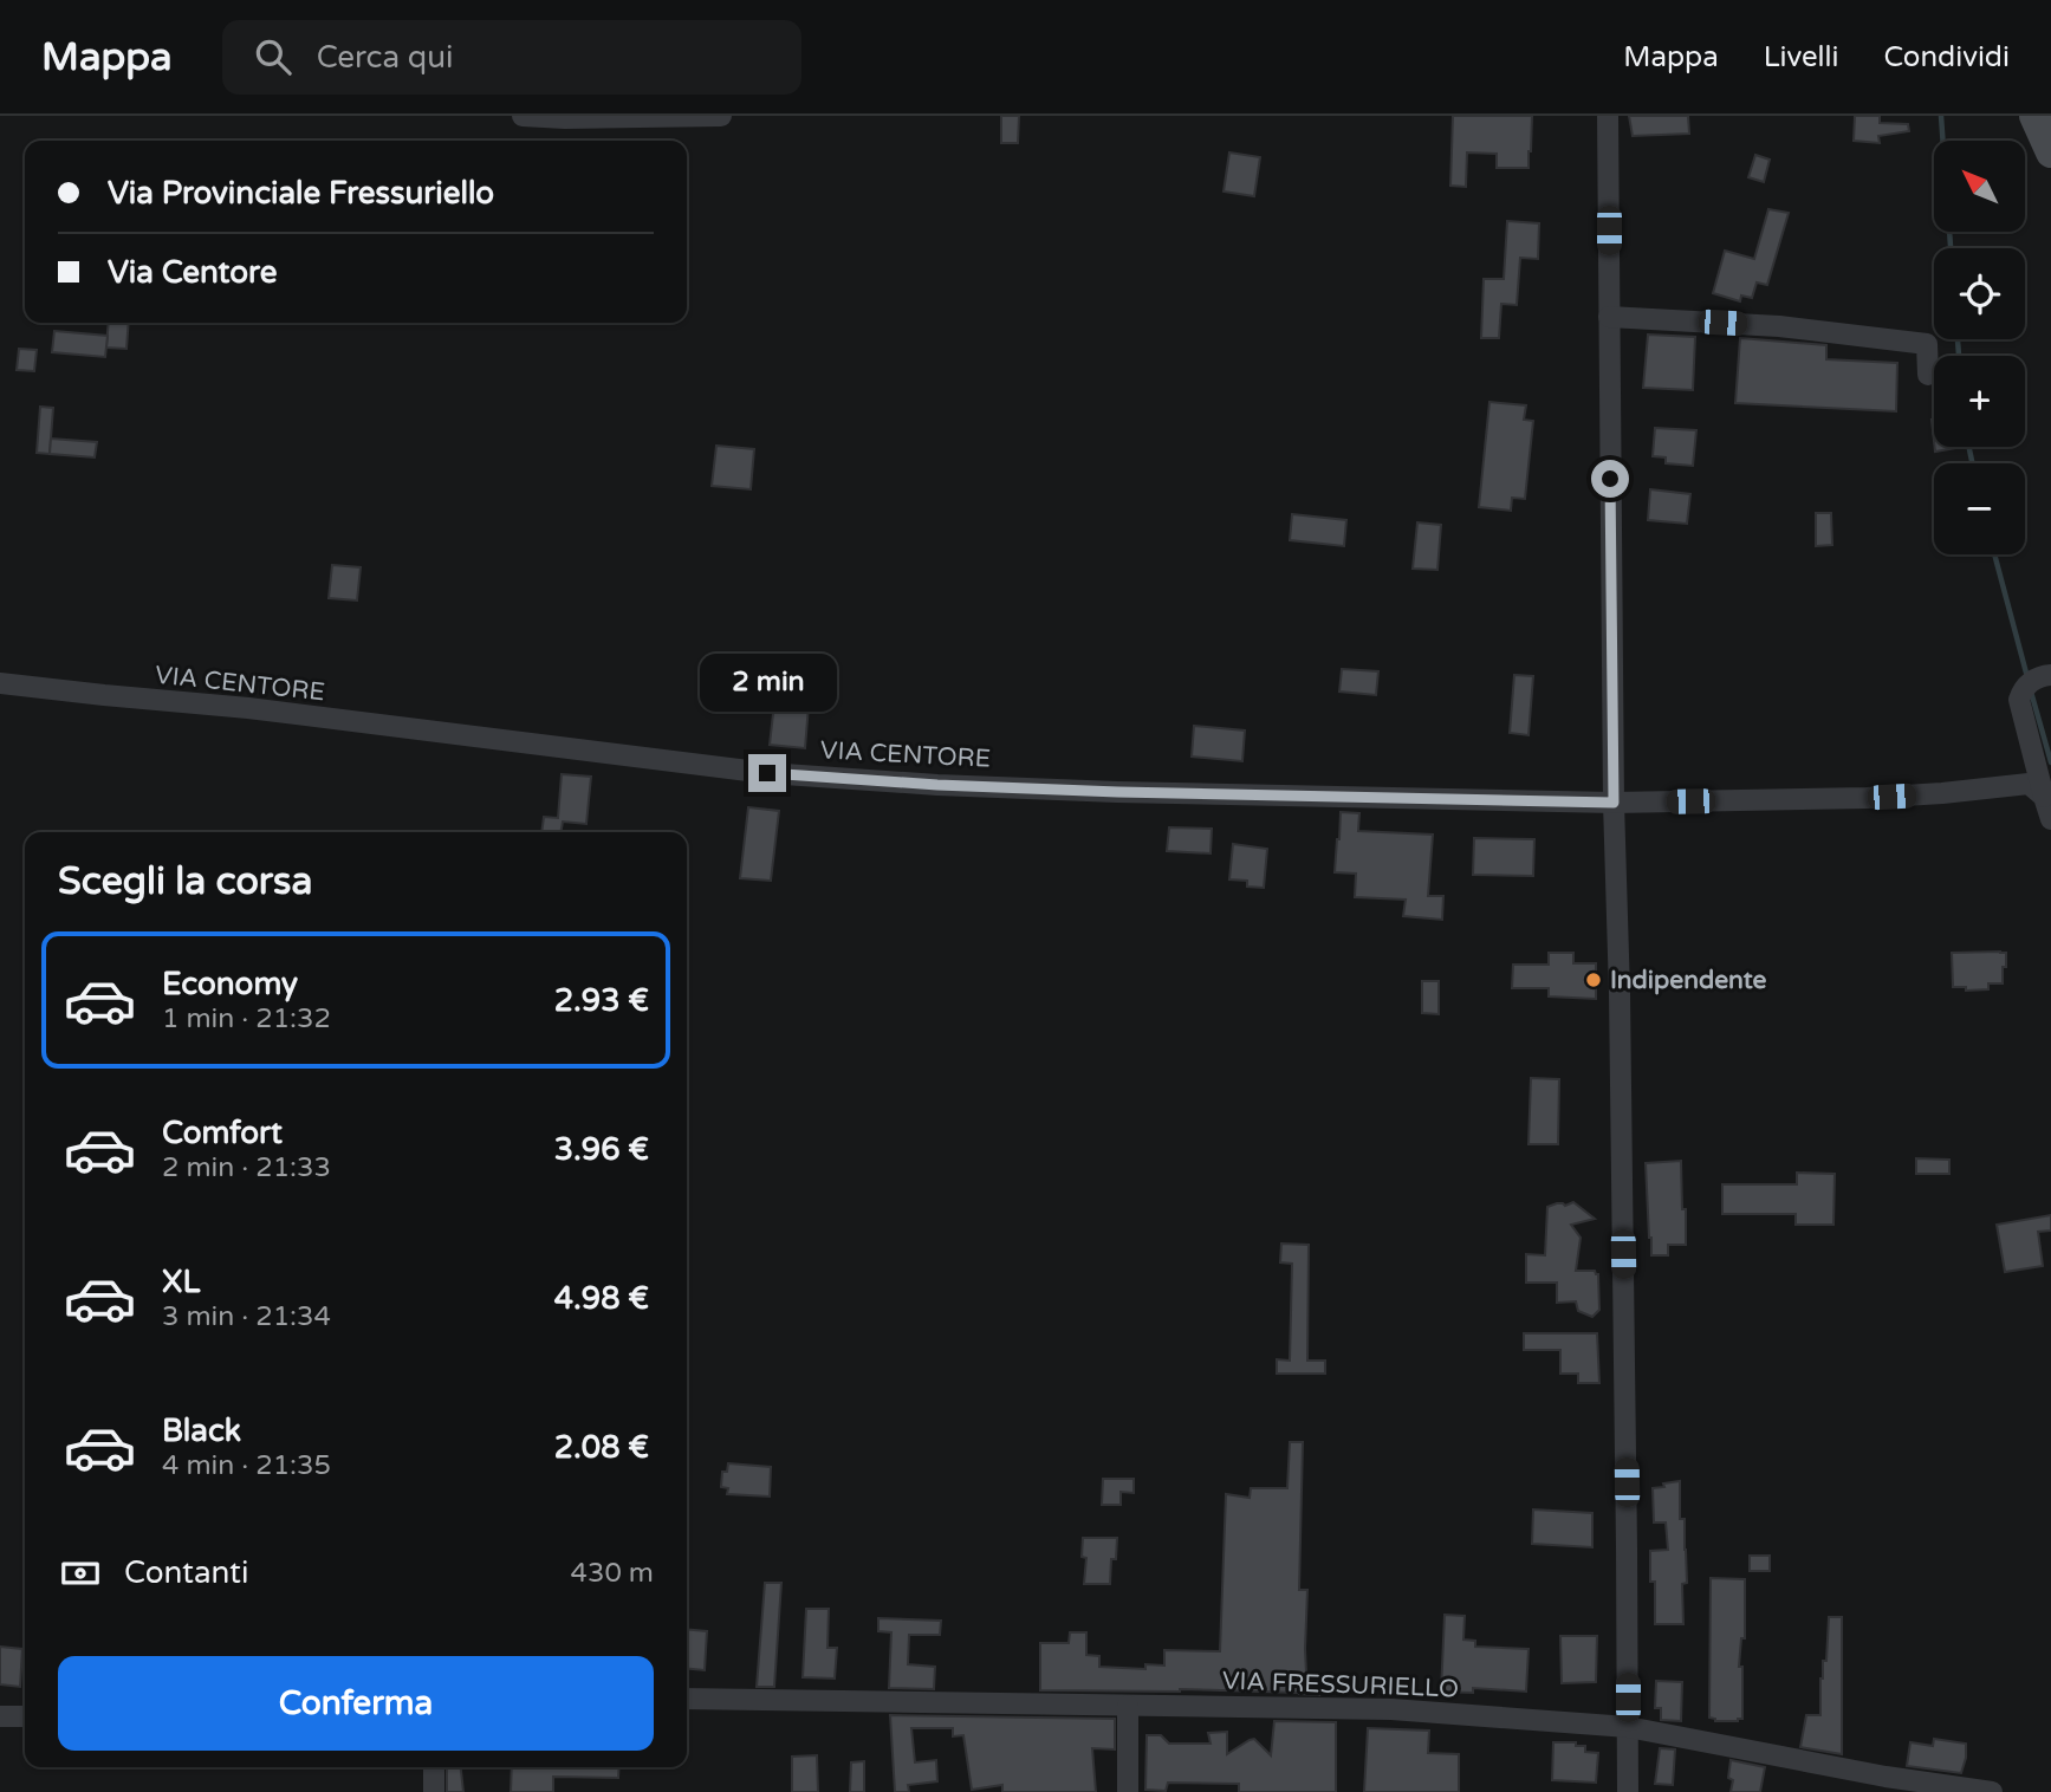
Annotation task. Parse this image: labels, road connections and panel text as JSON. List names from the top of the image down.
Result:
{
  "streets": {
    "street": ["VIA CENTORE", "VIA FRESSURIELLO"]
  },
  "places": ["Indipendente"],
  "north": "top left",
  "page": {
    "header": "Mappa",
    "search": "Cerca qui",
    "nav": ["Mappa", "Livelli", "Condividi"],
    "map_buttons": ["+", "−"],
    "banner": ["Via Provinciale Fressuriello", "Via Centore"],
    "bubble": "2 min",
    "heading": "Scegli la corsa",
    "list": [
      {
        "name": "Economy",
        "note": "1 min · 21:32",
        "value": "2.93 €"
      },
      {
        "name": "Comfort",
        "note": "2 min · 21:33",
        "value": "3.96 €"
      },
      {
        "name": "XL",
        "note": "3 min · 21:34",
        "value": "4.98 €"
      },
      {
        "name": "Black",
        "note": "4 min · 21:35",
        "value": "2.08 €"
      }
    ],
    "pay": ["Contanti", "430 m"],
    "buttons": "Conferma"
  }
}
